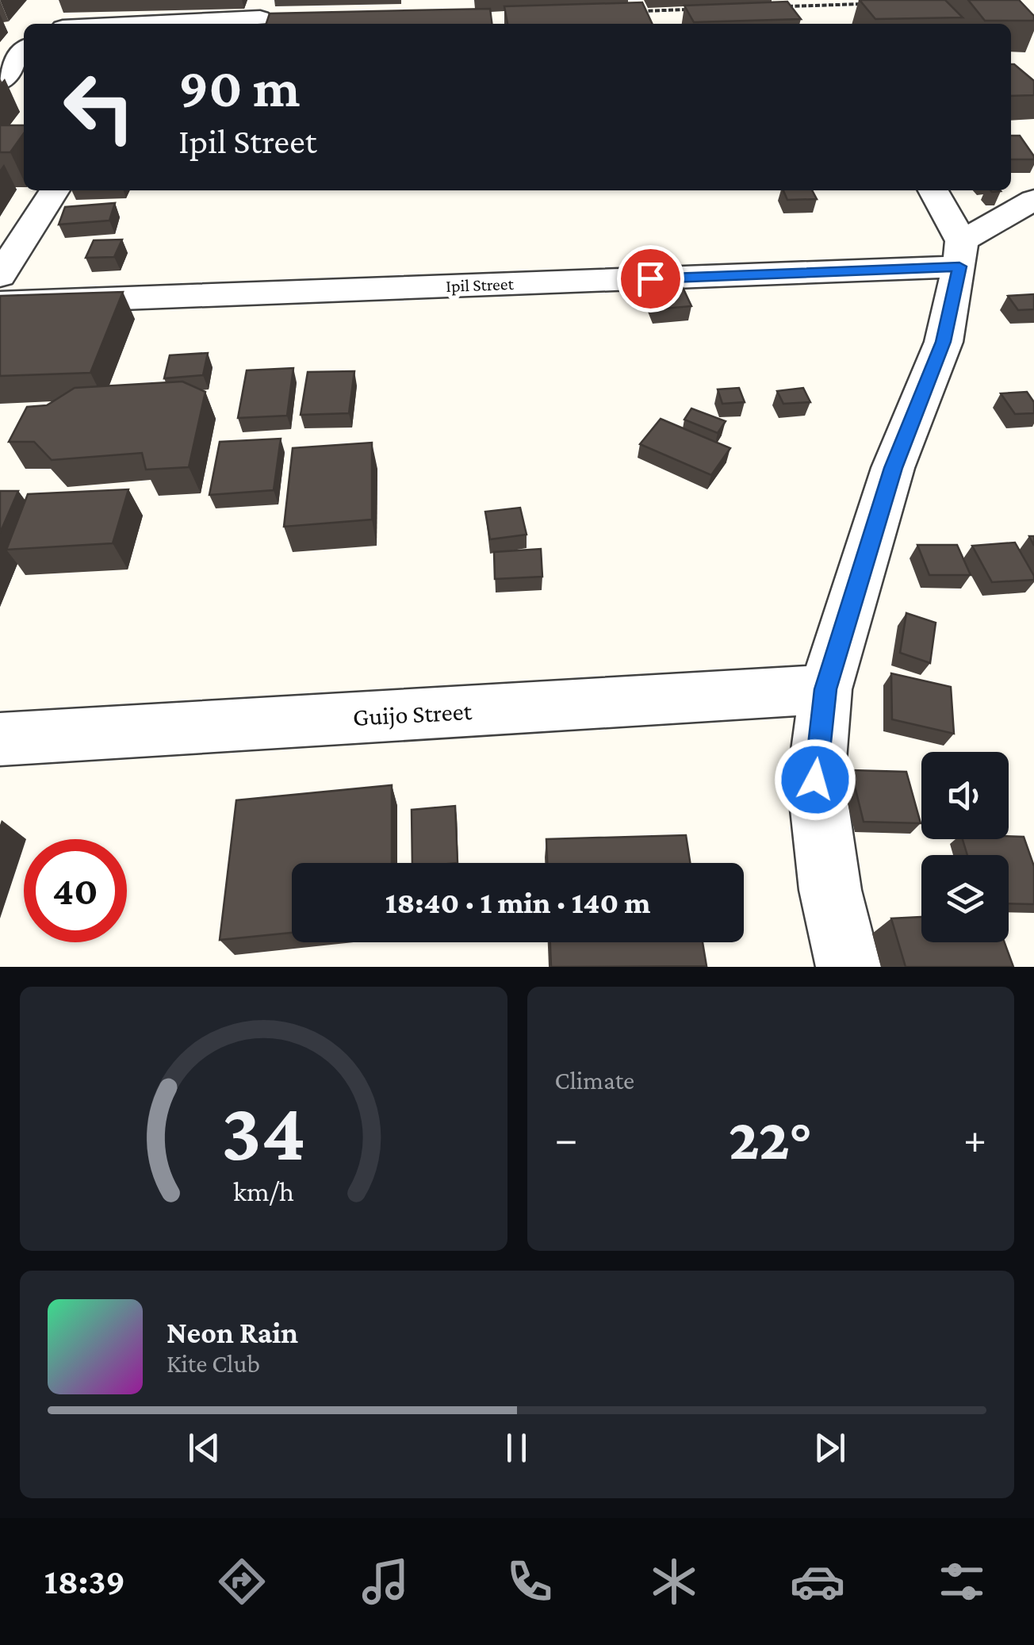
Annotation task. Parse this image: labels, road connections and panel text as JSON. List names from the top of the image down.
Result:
{
  "streets": {
    "street": ["Ipil Street", "Guijo Street"]
  },
  "page": {
    "turn": ["90 m", "Ipil Street"],
    "limit": "40",
    "trip": "18:40 · 1 min · 140 m",
    "tile": "Climate",
    "heat": ["−", "22°", "+"],
    "song": ["Neon Rain", "Kite Club"],
    "tabs": "18:39",
    "gauge": ["34", "km/h"]
  }
}
